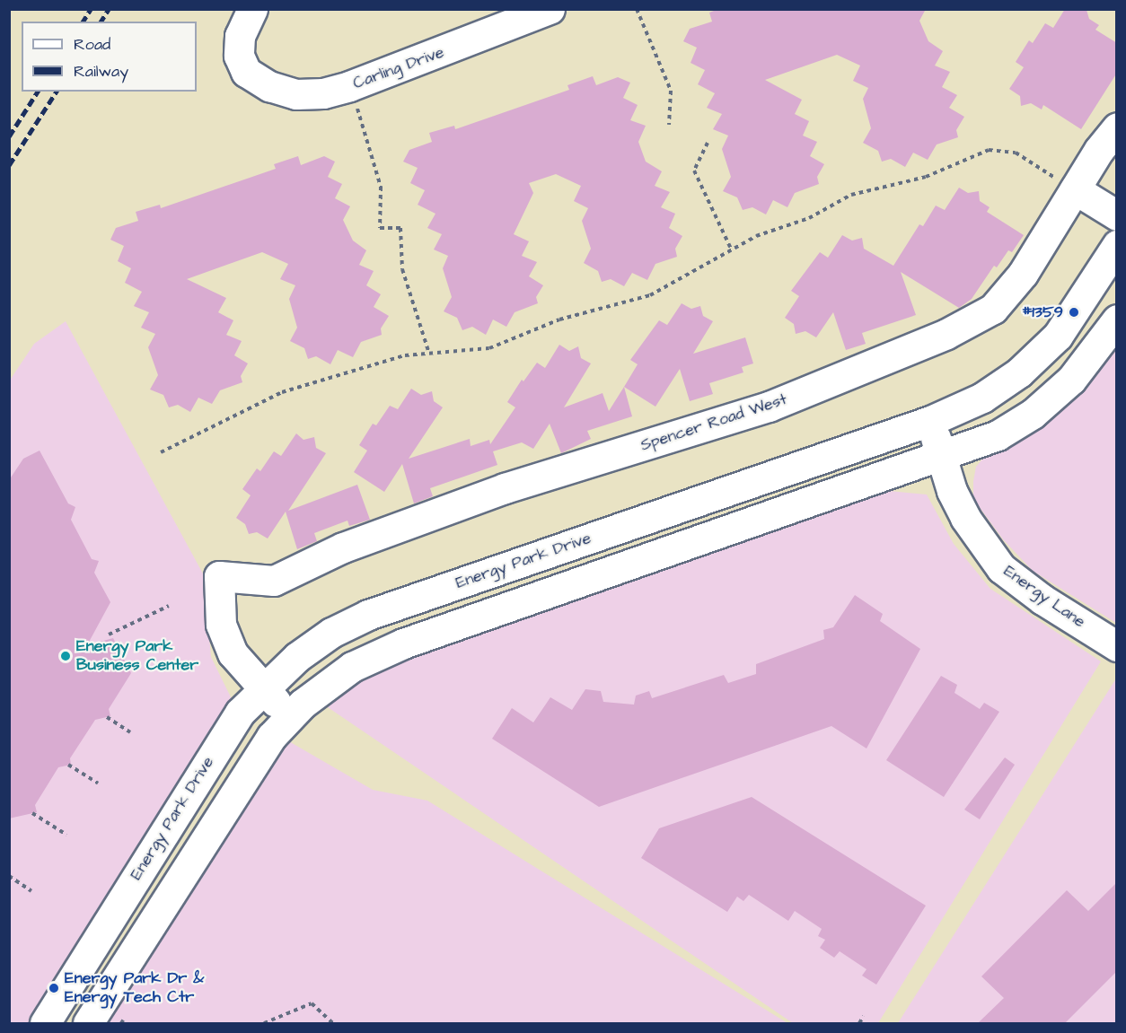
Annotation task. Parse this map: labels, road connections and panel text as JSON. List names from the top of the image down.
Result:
{
  "streets": {
    "street": [
      "Carling Drive",
      "Spencer Road West",
      "Energy Park Drive",
      "Energy Lane"
    ]
  },
  "crossings": [
    ["Spencer Road West", "Energy Park Drive"],
    ["Energy Park Drive", "Energy Lane"]
  ],
  "places": ["#1359", "Energy Park Business Center", "Energy Park Dr & Energy Tech Ctr"],
  "legend": ["Road", "Railway"]
}
